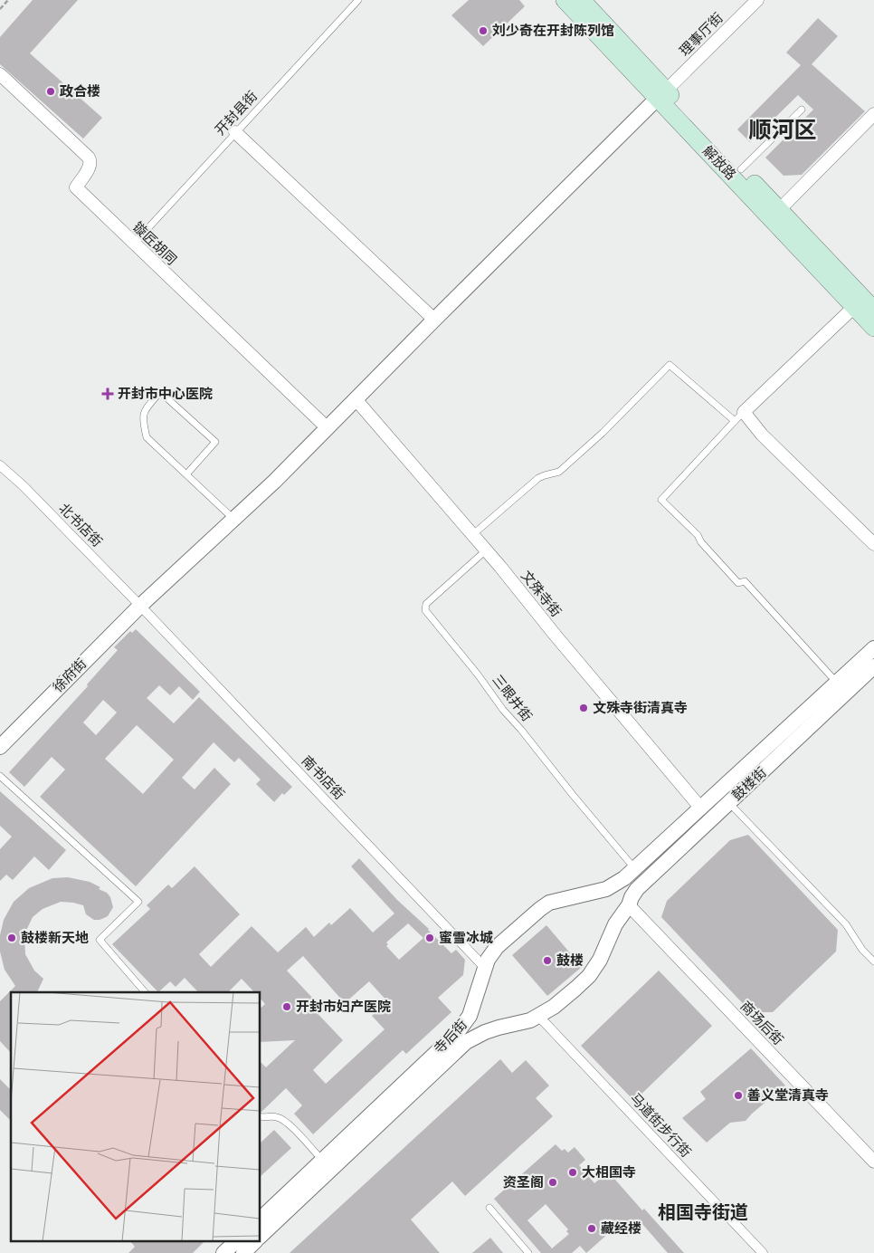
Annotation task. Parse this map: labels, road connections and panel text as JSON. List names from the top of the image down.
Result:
{
  "streets": {
    "main road": ["解放路"],
    "street": [
      "理事厅街",
      "镟匠胡同",
      "北书店街",
      "文殊寺街",
      "徐府街",
      "南书店街",
      "鼓楼街",
      "商场后街",
      "寺后街",
      "马道街步行街"
    ],
    "lane": ["开封县街", "三眼井街"]
  },
  "crossings": [
    ["理事厅街", "解放路"],
    ["理事厅街", "徐府街"],
    ["开封县街", "镟匠胡同"],
    ["解放路", "徐府街"],
    ["镟匠胡同", "徐府街"],
    ["北书店街", "徐府街"],
    ["北书店街", "南书店街"],
    ["文殊寺街", "徐府街"],
    ["文殊寺街", "三眼井街"],
    ["文殊寺街", "鼓楼街"],
    ["徐府街", "南书店街"],
    ["三眼井街", "鼓楼街"],
    ["三眼井街", "寺后街"],
    ["南书店街", "寺后街"],
    ["鼓楼街", "商场后街"],
    ["鼓楼街", "寺后街"],
    ["商场后街", "寺后街"],
    ["寺后街", "马道街步行街"]
  ],
  "districts": ["顺河区", "相国寺街道"],
  "places": {
    "other": [
      "刘少奇在开封陈列馆",
      "政合楼",
      "文殊寺街清真寺",
      "鼓楼新天地",
      "蜜雪冰城",
      "鼓楼",
      "开封市妇产医院",
      "善义堂清真寺",
      "大相国寺",
      "资圣阁",
      "藏经楼"
    ],
    "health": ["开封市中心医院"]
  }
}
